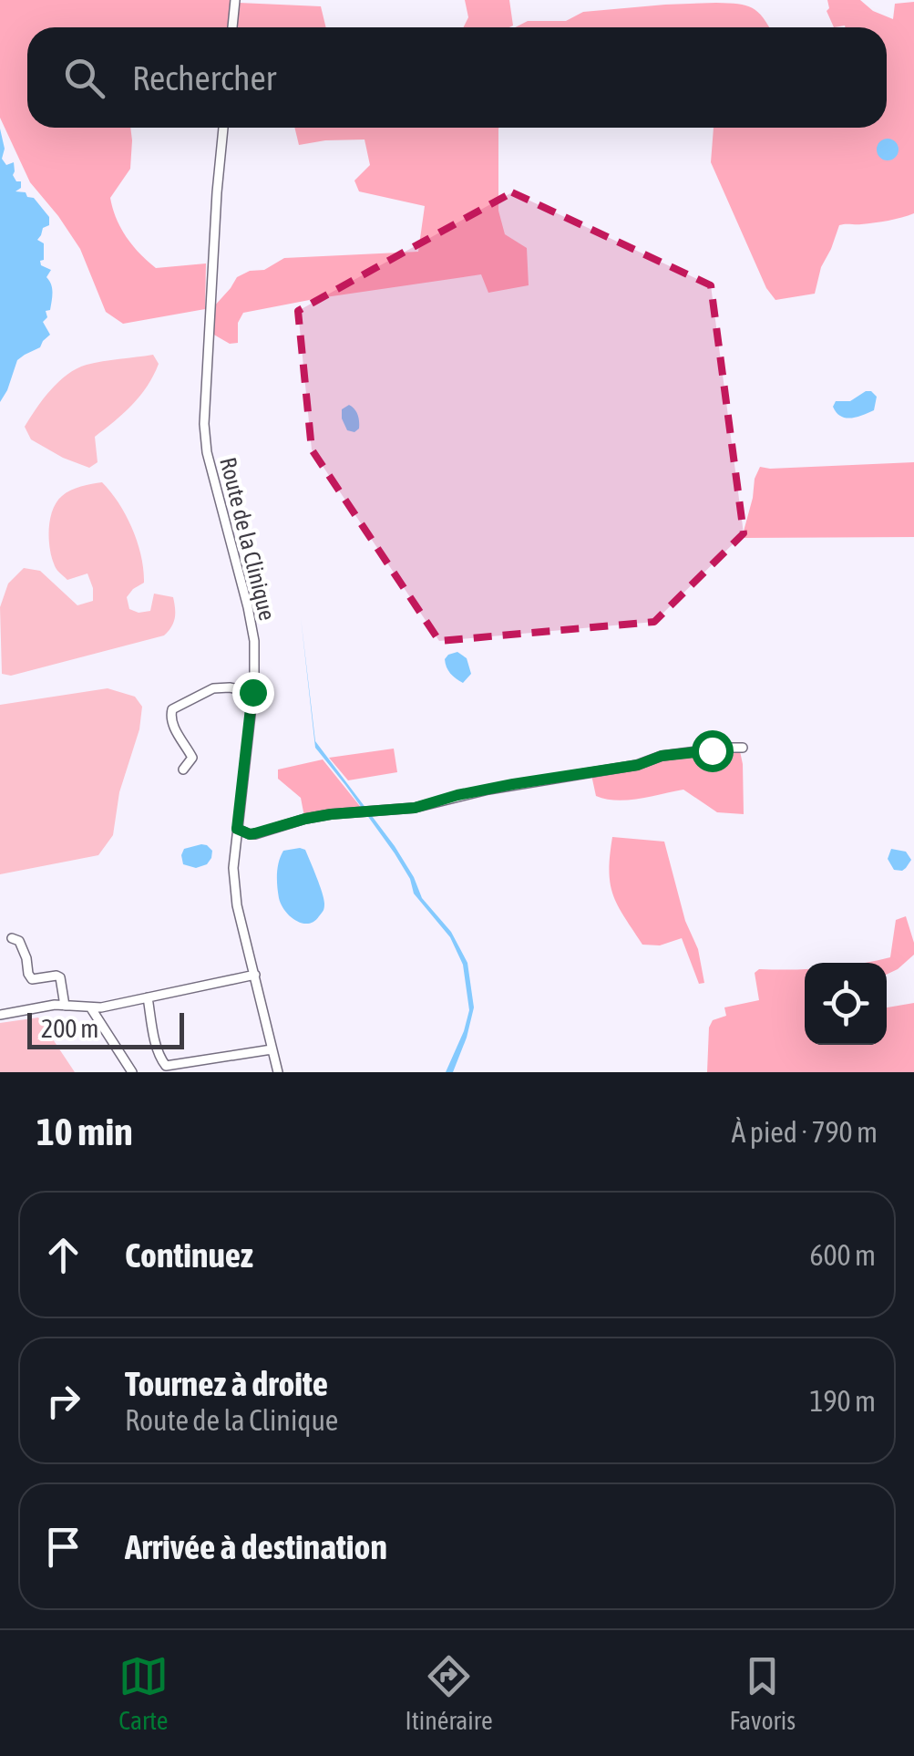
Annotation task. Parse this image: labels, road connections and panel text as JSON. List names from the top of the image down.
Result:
{
  "streets": {
    "street": ["Route de la Clinique"]
  },
  "scale_bar": "200 m",
  "page": {
    "search": "Rechercher",
    "scale": "200 m",
    "heading": ["10 min", "À pied · 790 m"],
    "list": [
      ["Continuez", "600 m"],
      ["Tournez à droite", "Route de la Clinique", "190 m"],
      "Arrivée à destination"
    ],
    "nav": ["Carte", "Itinéraire", "Favoris"]
  }
}
